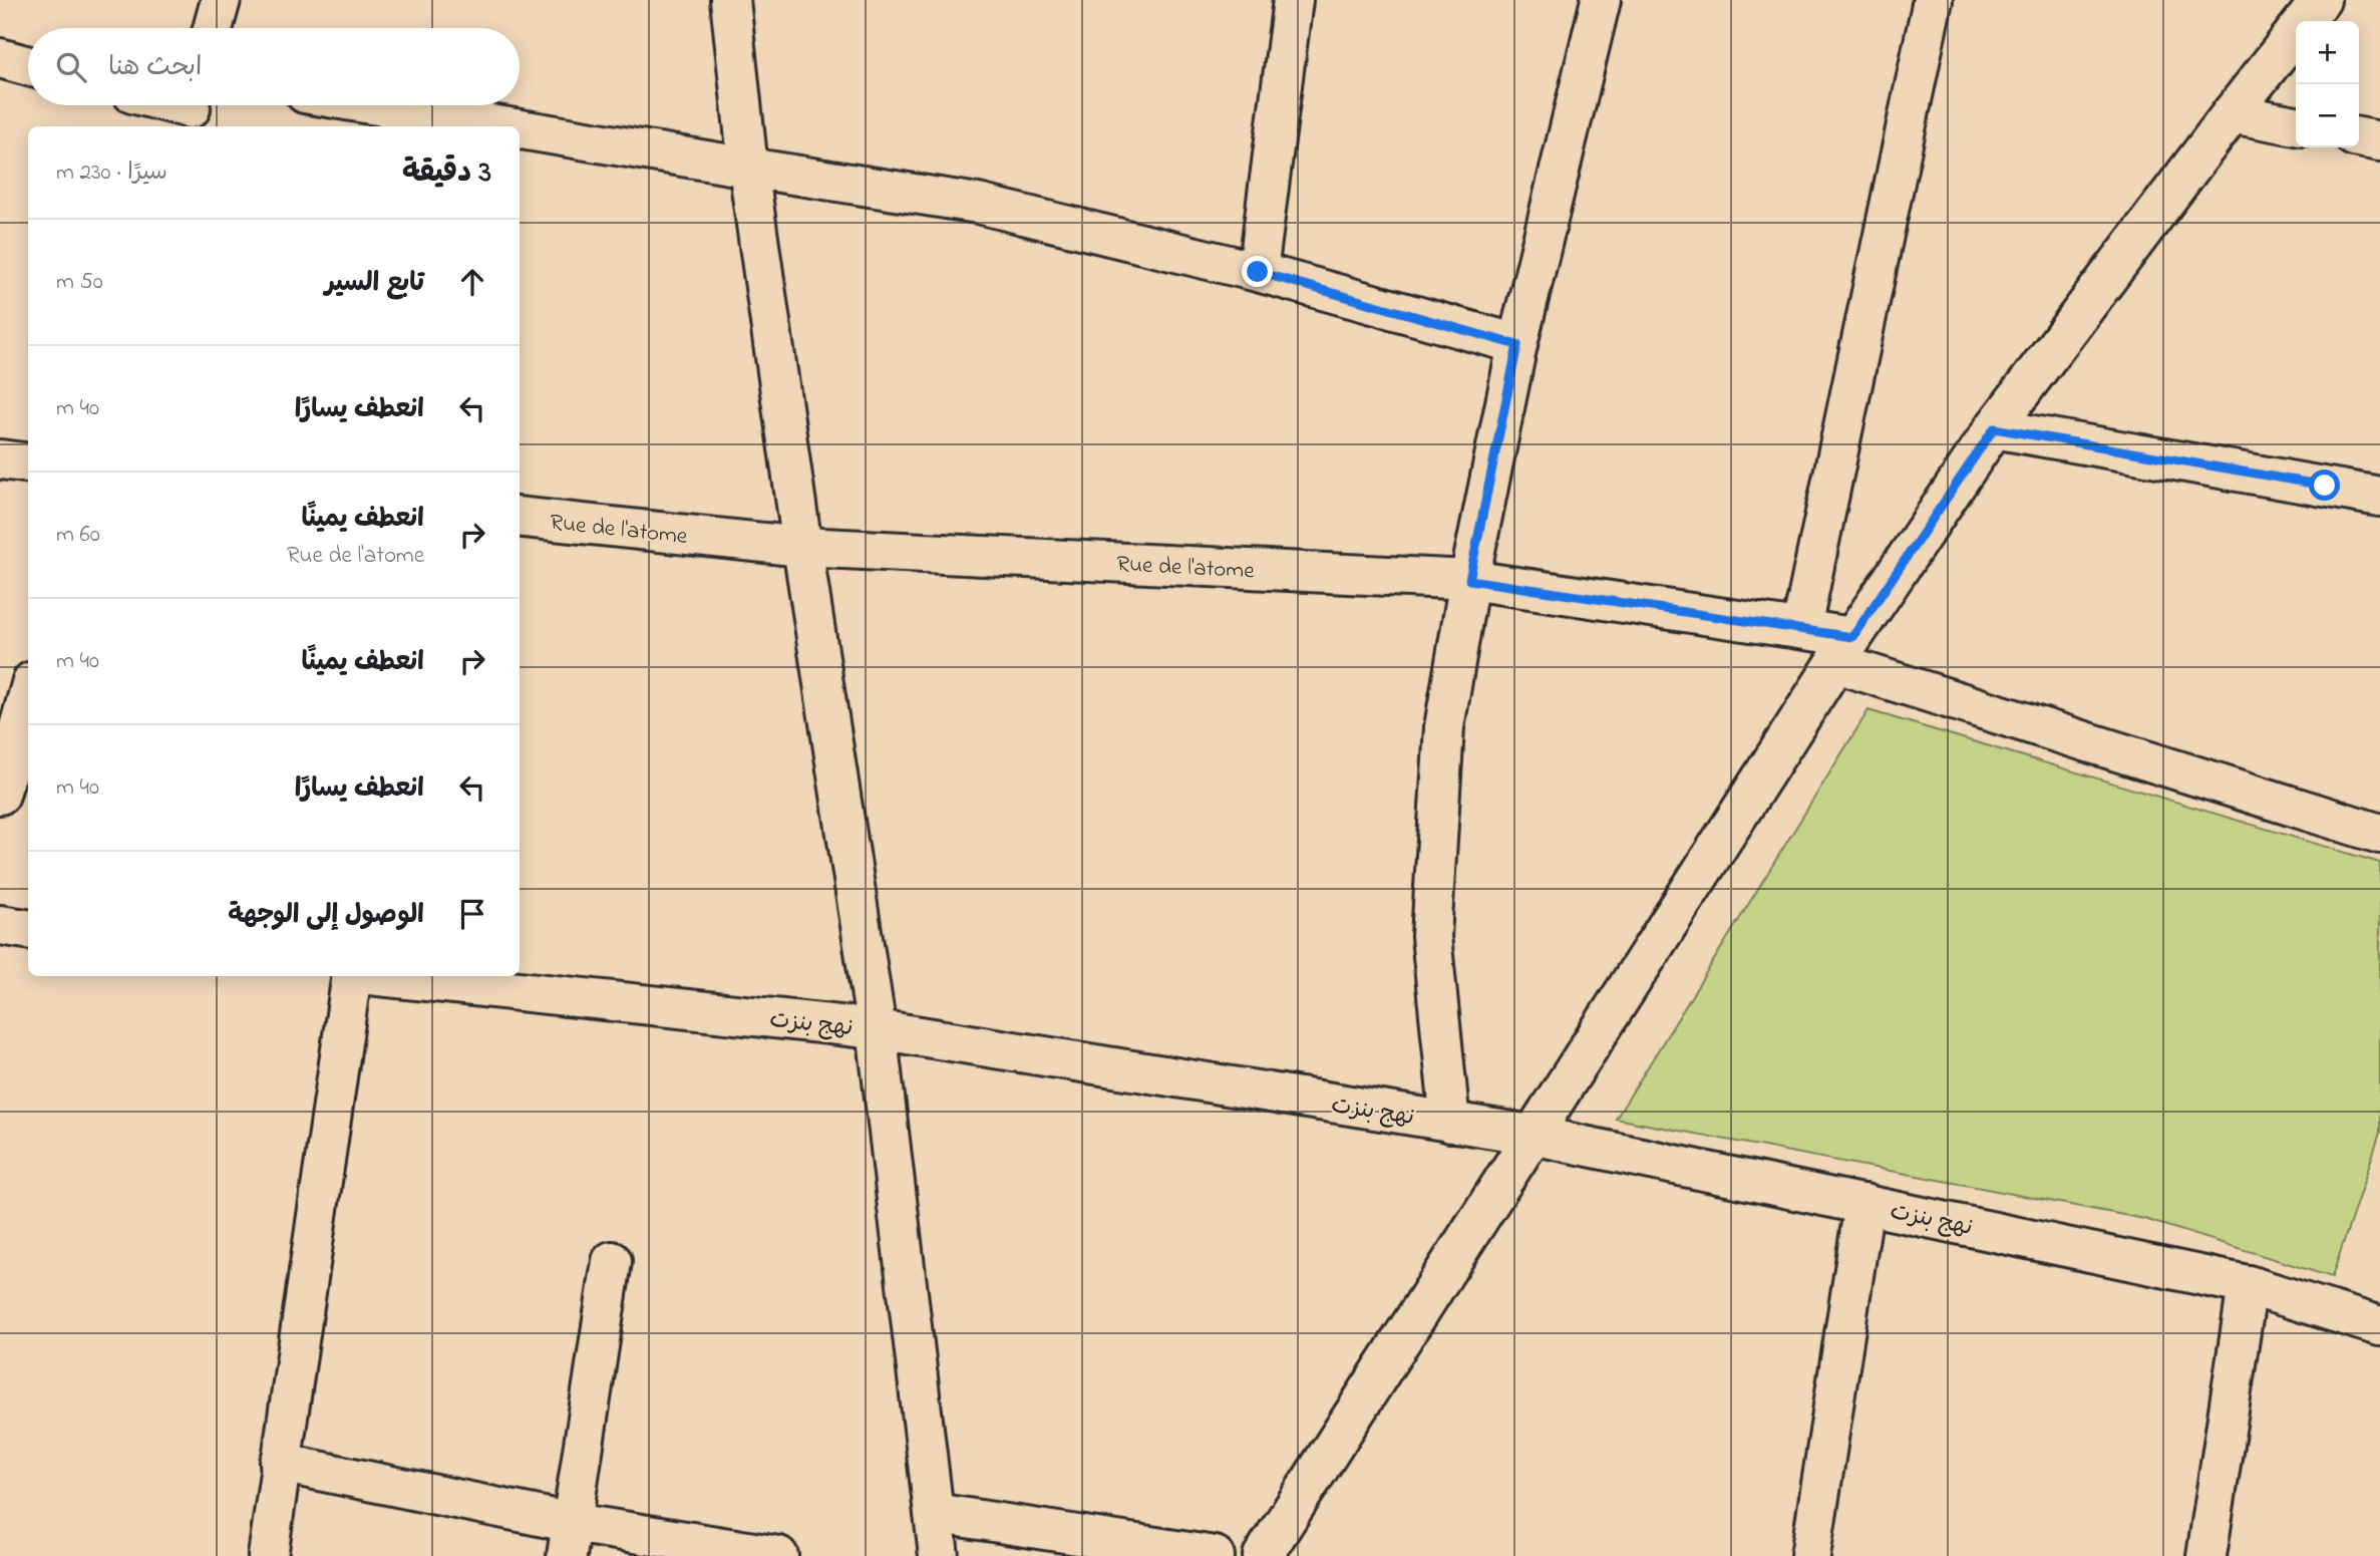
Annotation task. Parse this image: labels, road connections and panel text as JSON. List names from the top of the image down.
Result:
{
  "streets": {
    "street": ["Rue de l'atome", "نهج بنزت"]
  },
  "page": {
    "map_buttons": ["+", "−"],
    "search": "ابحث هنا",
    "heading": ["3 دقيقة", "سيرًا · 230 m"],
    "list": [
      ["تابع السير", "50 m"],
      ["انعطف يسارًا", "40 m"],
      ["انعطف يمينًا", "Rue de l'atome", "60 m"],
      ["انعطف يمينًا", "40 m"],
      ["انعطف يسارًا", "40 m"],
      "الوصول إلى الوجهة"
    ]
  }
}
